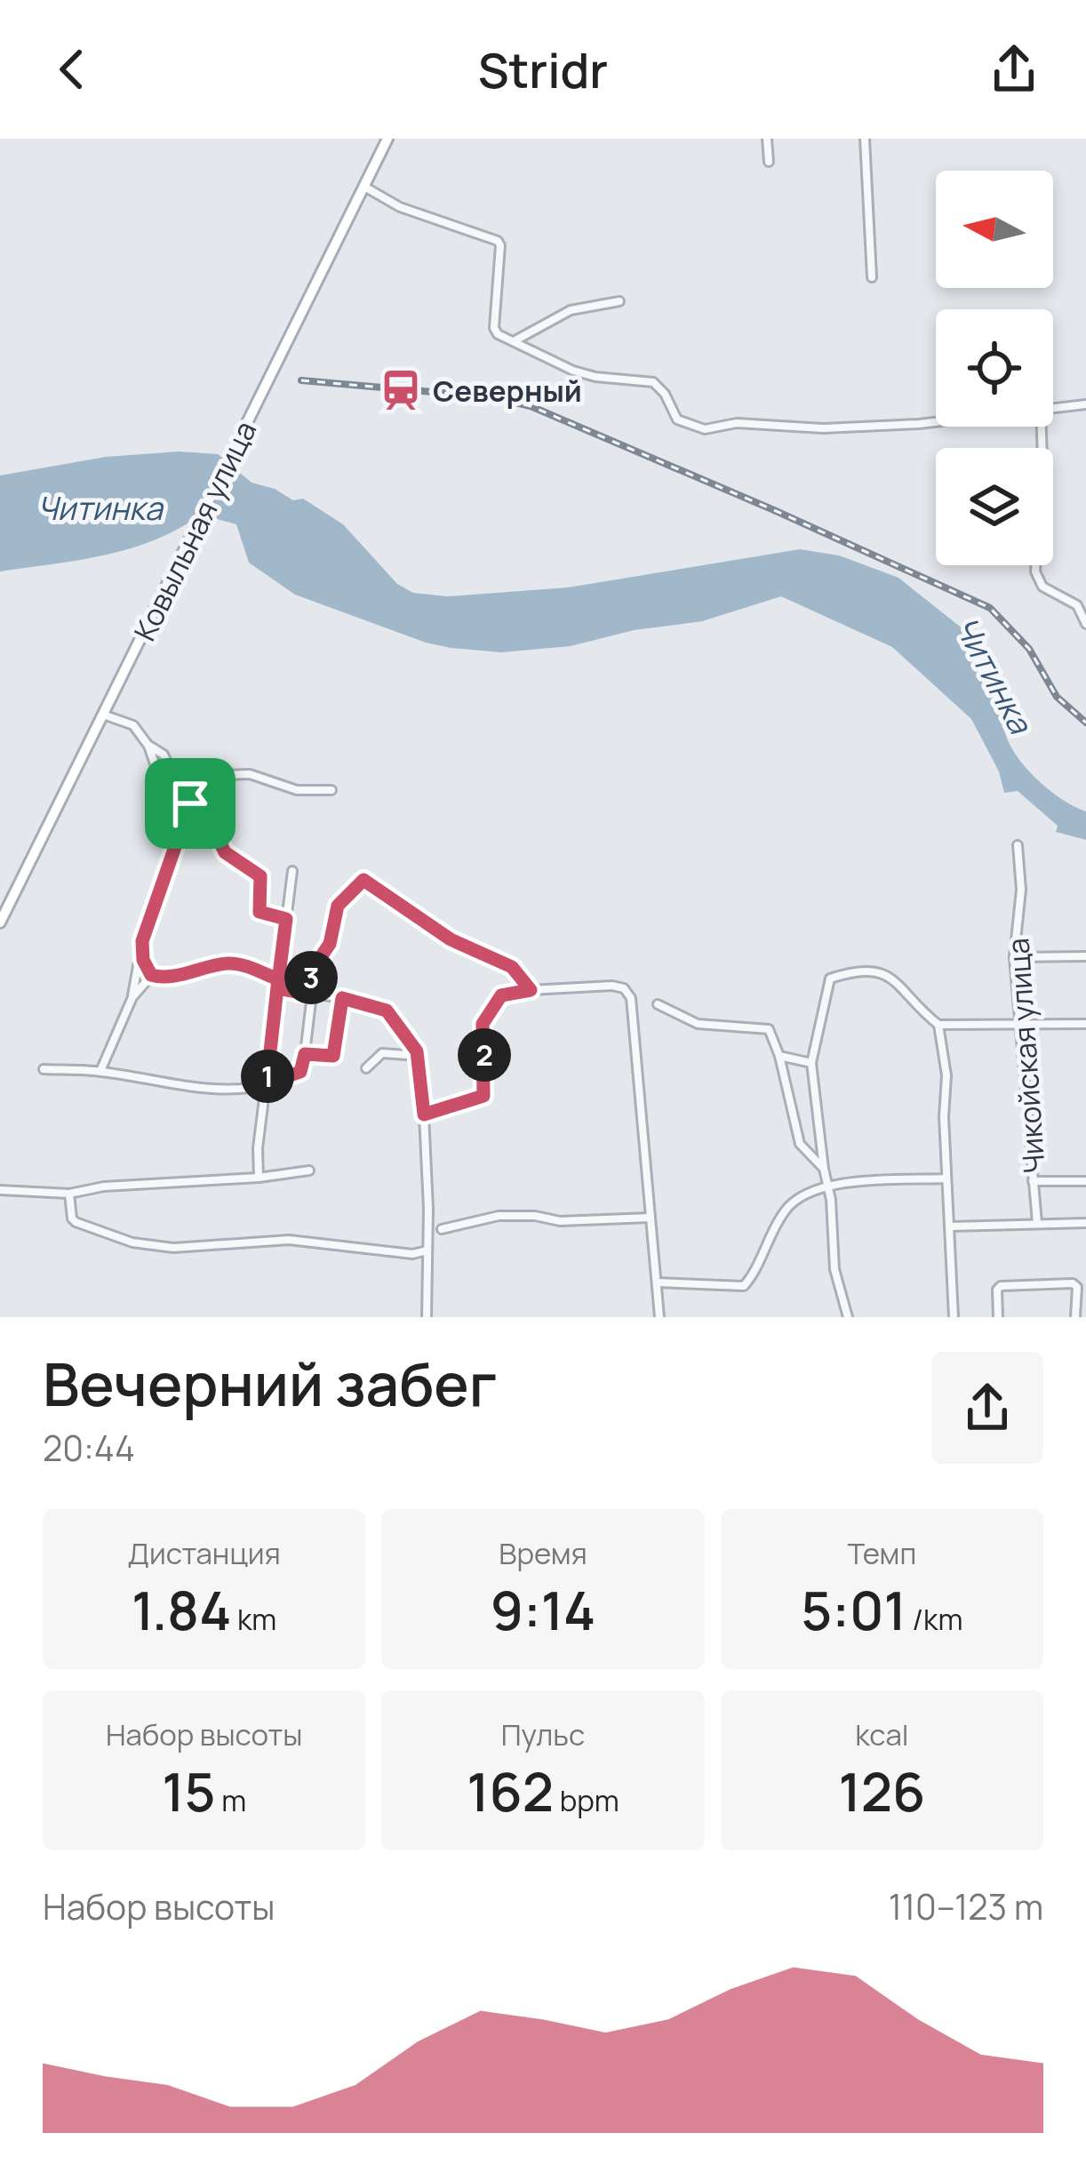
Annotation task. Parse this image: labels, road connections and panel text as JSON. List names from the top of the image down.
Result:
{
  "streets": {
    "main road": ["Ковыльная улица"],
    "street": ["Чикойская улица"]
  },
  "water": ["Читинка"],
  "places": {
    "station": ["Северный"]
  },
  "north": "left",
  "page": {
    "header": "Stridr",
    "pins": ["3", "2", "1"],
    "heading": ["Вечерний забег", "20:44"],
    "stats": [
      ["Дистанция", "1.84 km"],
      ["Время", "9:14"],
      ["Темп", "5:01 /km"],
      ["Набор высоты", "15 m"],
      ["Пульс", "162 bpm"],
      ["kcal", "126"]
    ],
    "chart": ["Набор высоты", "110–123 m"]
  }
}
